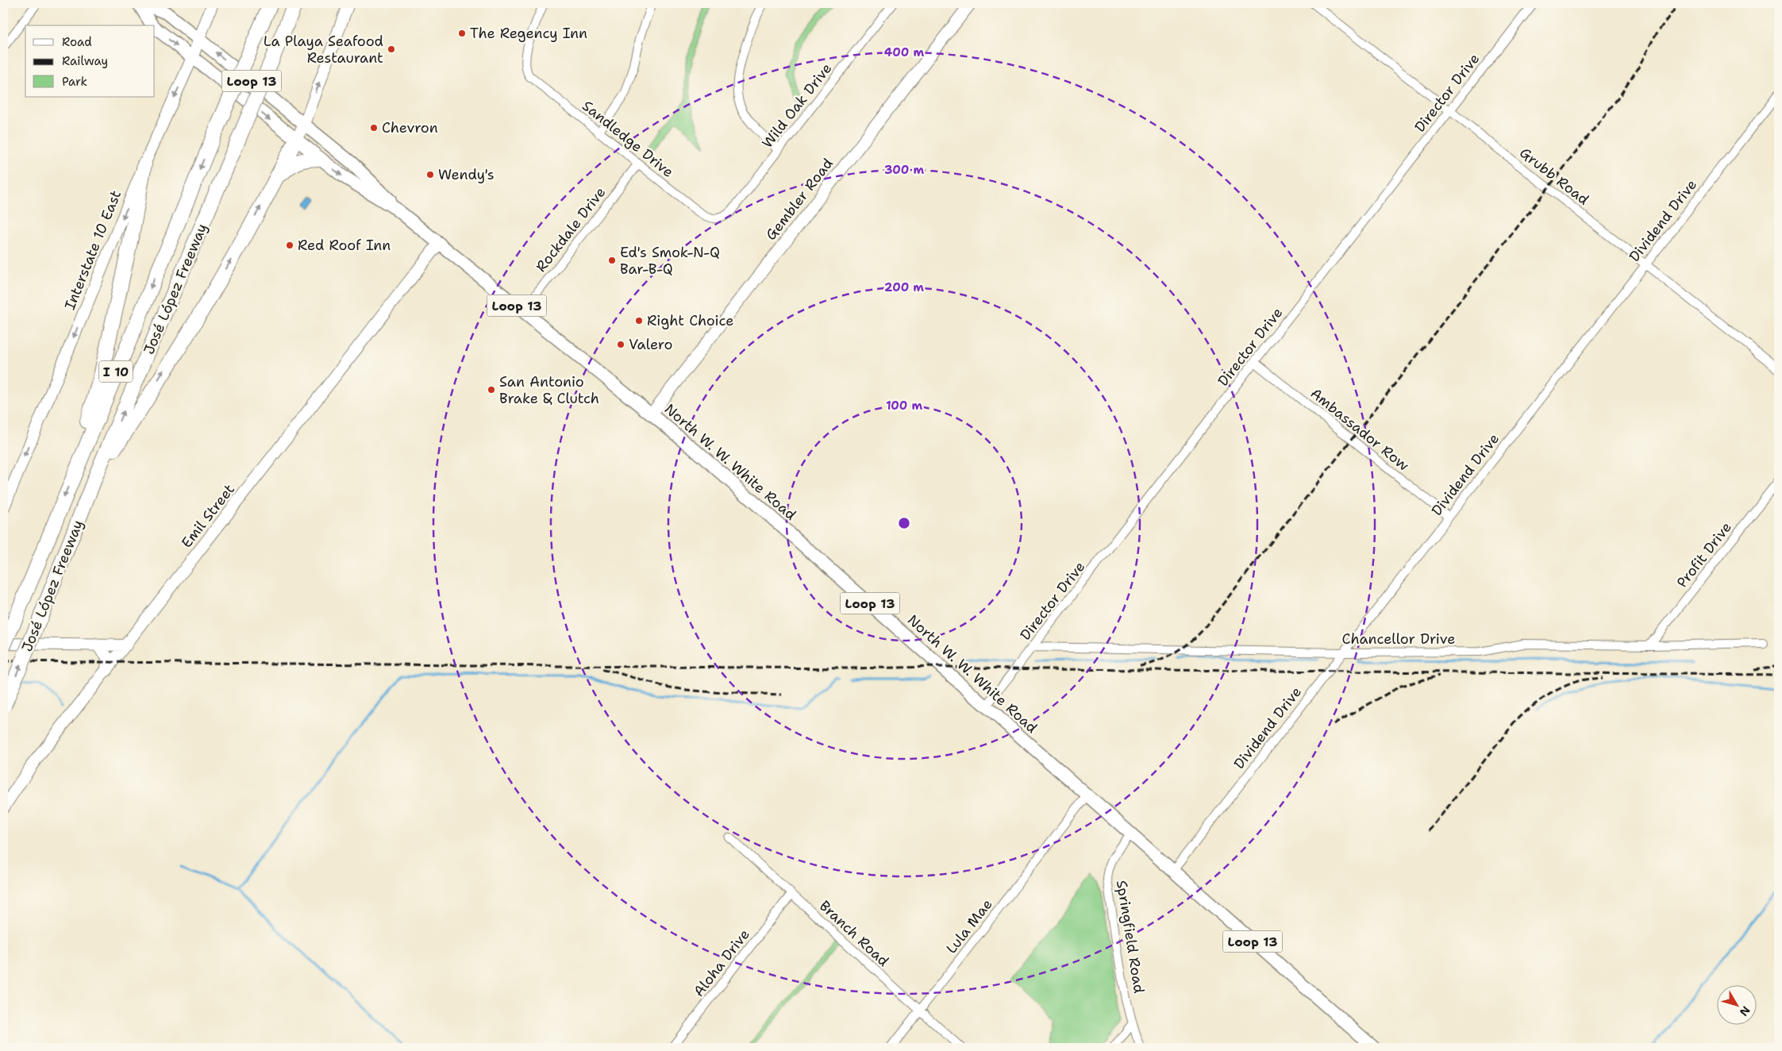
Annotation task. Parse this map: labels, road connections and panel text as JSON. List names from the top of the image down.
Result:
{
  "streets": {
    "highway": ["José López Freeway", "I 10"],
    "main road": [
      "Loop 13",
      "Gembler Road",
      "Interstate 10 East",
      "North W. W. White Road",
      "Emil Street"
    ],
    "street": [
      "Director Drive",
      "Wild Oak Drive",
      "Sandledge Drive",
      "Grubb Road",
      "Dividend Drive",
      "Rockdale Drive",
      "Ambassador Row",
      "Profit Drive",
      "Chancellor Drive",
      "Lula Mae",
      "Branch Road",
      "Springfield Road",
      "Aloha Drive"
    ]
  },
  "crossings": [
    ["Loop 13", "Interstate 10 East"],
    ["Loop 13", "North W. W. White Road"],
    ["Director Drive", "Grubb Road"],
    ["Director Drive", "Ambassador Row"],
    ["Director Drive", "North W. W. White Road"],
    ["Director Drive", "Chancellor Drive"],
    ["Wild Oak Drive", "Sandledge Drive"],
    ["Sandledge Drive", "Rockdale Drive"],
    ["Grubb Road", "Dividend Drive"],
    ["Gembler Road", "North W. W. White Road"],
    ["Dividend Drive", "Ambassador Row"],
    ["Dividend Drive", "North W. W. White Road"],
    ["Dividend Drive", "Chancellor Drive"],
    ["Rockdale Drive", "North W. W. White Road"],
    ["Interstate 10 East", "North W. W. White Road"],
    ["North W. W. White Road", "Emil Street"],
    ["North W. W. White Road", "Lula Mae"],
    ["North W. W. White Road", "Springfield Road"],
    ["Profit Drive", "Chancellor Drive"],
    ["Lula Mae", "Branch Road"],
    ["Branch Road", "Aloha Drive"]
  ],
  "one_way": ["Interstate 10 East"],
  "places": [
    "The Regency Inn",
    "La Playa Seafood Restaurant",
    "Chevron",
    "Wendy's",
    "Red Roof Inn",
    "Ed's Smok-N-Q Bar-B-Q",
    "Right Choice",
    "Valero",
    "San Antonio Brake & Clutch"
  ],
  "legend": ["Road", "Railway", "Park"],
  "north": "bottom right",
  "rings": [
    "400 m",
    "300 m",
    "200 m",
    "100 m"
  ]
}
